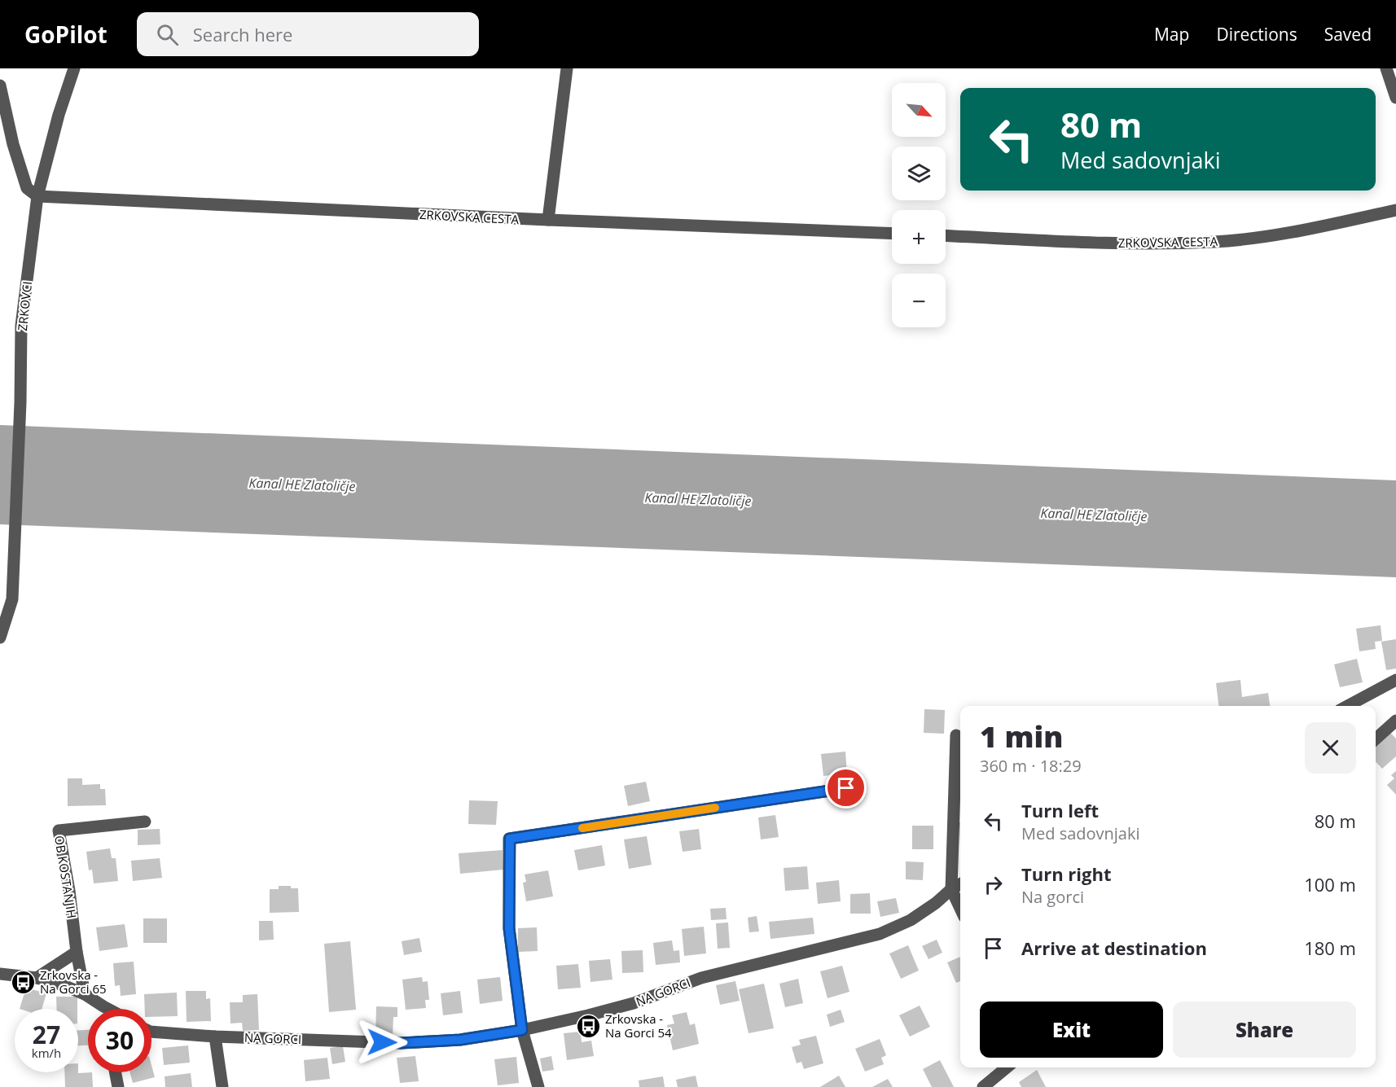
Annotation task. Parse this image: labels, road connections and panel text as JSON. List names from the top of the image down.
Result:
{
  "streets": {
    "street": [
      "ZRKOVSKA CESTA",
      "ZRKOVCI",
      "OB KOSTANJIH",
      "NA GORCI"
    ]
  },
  "crossings": [
    ["ZRKOVSKA CESTA", "ZRKOVCI"]
  ],
  "water": ["Kanal HE Zlatoličje"],
  "places": {
    "bus stop": ["Zrkovska - Na Gorci 65", "Zrkovska - Na Gorci 54"]
  },
  "north": "bottom right",
  "page": {
    "header": "GoPilot",
    "search": "Search here",
    "nav": ["Map", "Directions", "Saved"],
    "map_buttons": ["+", "−"],
    "turn": ["80 m", "Med sadovnjaki"],
    "heading": ["1 min", "360 m · 18:29"],
    "list": [
      {
        "name": "Turn left",
        "note": "Med sadovnjaki",
        "value": "80 m"
      },
      {
        "name": "Turn right",
        "note": "Na gorci",
        "value": "100 m"
      },
      {
        "name": "Arrive at destination",
        "value": "180 m"
      }
    ],
    "buttons": ["Exit", "Share"],
    "speed": "27 km/h",
    "limit": "30"
  }
}
